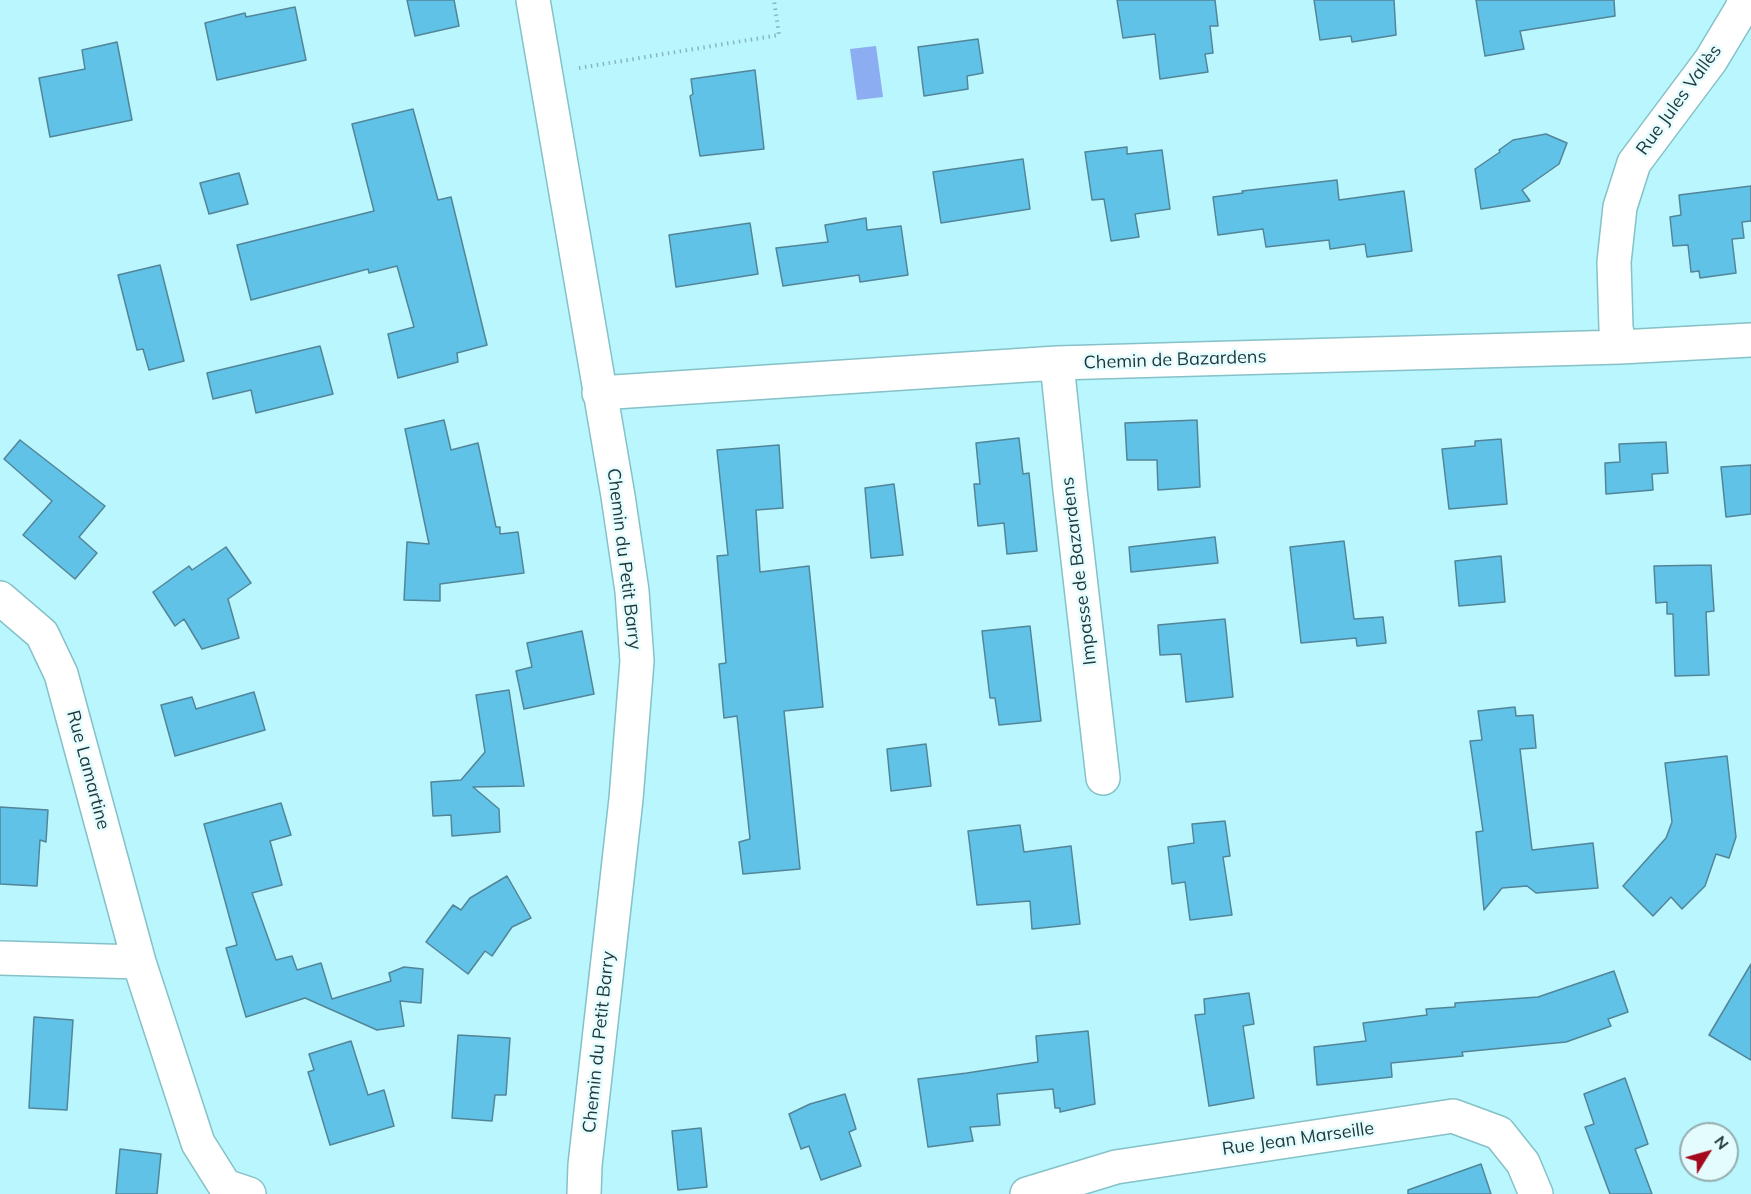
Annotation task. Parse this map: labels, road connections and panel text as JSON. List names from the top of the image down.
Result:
{
  "streets": {
    "street": [
      "Rue Jules Vallès",
      "Chemin de Bazardens",
      "Chemin du Petit Barry",
      "Impasse de Bazardens",
      "Rue Lamartine",
      "Rue Jean Marseille"
    ]
  },
  "crossings": [
    ["Rue Jules Vallès", "Chemin de Bazardens"],
    ["Chemin de Bazardens", "Chemin du Petit Barry"],
    ["Chemin de Bazardens", "Impasse de Bazardens"]
  ],
  "north": "top right"
}
